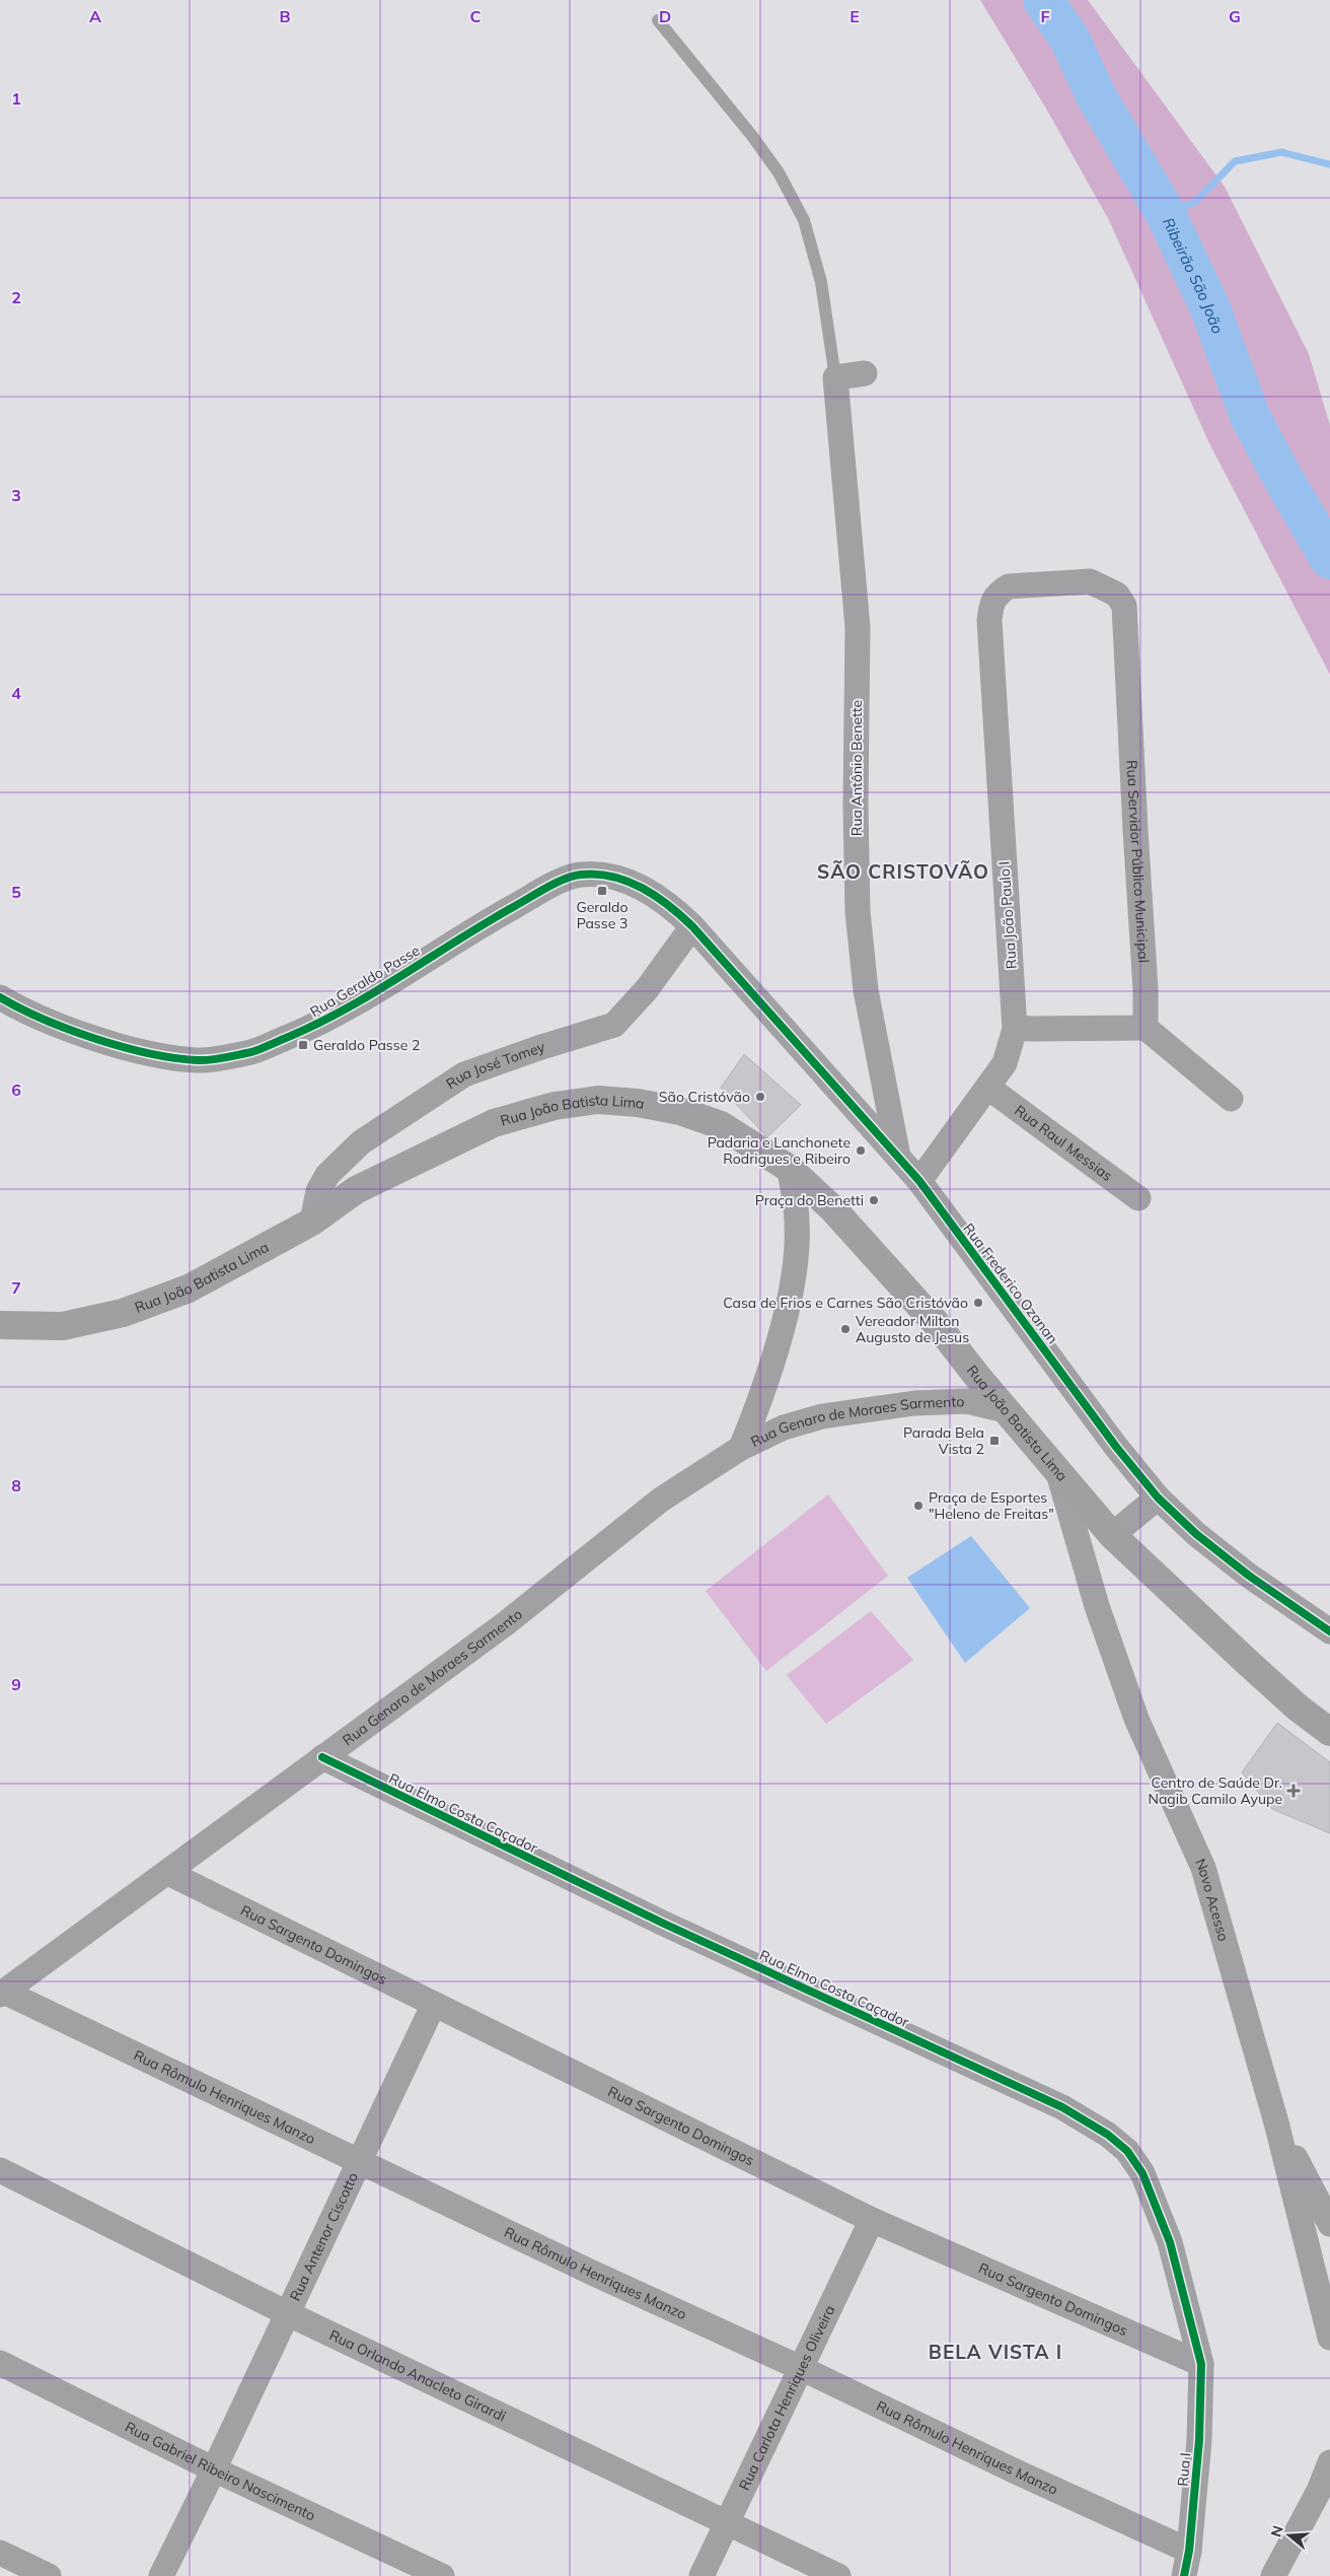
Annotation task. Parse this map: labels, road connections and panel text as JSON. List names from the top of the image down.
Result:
{
  "streets": {
    "street": [
      "Rua Antônio Benette",
      "Rua Servidor Público Municipal",
      "Rua João Paulo I",
      "Rua Geraldo Passe",
      "Rua José Tomey",
      "Rua João Batista Lima",
      "Rua Raul Messias",
      "Rua Frederico Ozanan",
      "Rua Genaro de Moraes Sarmento",
      "Rua Elmo Costa Caçador",
      "Novo Acesso",
      "Rua Sargento Domingos",
      "Rua Rômulo Henriques Manzo",
      "Rua Antenor Ciscotto",
      "Rua Orlando Anacleto Girardi",
      "Rua Carlota Henriques Oliveira",
      "Rua I",
      "Rua Gabriel Ribeiro Nascimento"
    ]
  },
  "crossings": [
    ["Rua Antônio Benette", "Rua Frederico Ozanan"],
    ["Rua Servidor Público Municipal", "Rua João Paulo I"],
    ["Rua João Paulo I", "Rua Raul Messias"],
    ["Rua João Paulo I", "Rua Frederico Ozanan"],
    ["Rua Geraldo Passe", "Rua José Tomey"],
    ["Rua Geraldo Passe", "Rua Frederico Ozanan"],
    ["Rua José Tomey", "Rua João Batista Lima"],
    ["Rua José Tomey", "Rua Frederico Ozanan"],
    ["Rua João Batista Lima", "Rua Genaro de Moraes Sarmento"],
    ["Rua João Batista Lima", "Novo Acesso"],
    ["Rua Genaro de Moraes Sarmento", "Rua Elmo Costa Caçador"],
    ["Rua Genaro de Moraes Sarmento", "Rua Sargento Domingos"],
    ["Rua Genaro de Moraes Sarmento", "Rua Rômulo Henriques Manzo"],
    ["Rua Elmo Costa Caçador", "Rua Sargento Domingos"],
    ["Rua Elmo Costa Caçador", "Rua I"],
    ["Rua Sargento Domingos", "Rua Antenor Ciscotto"],
    ["Rua Sargento Domingos", "Rua Carlota Henriques Oliveira"],
    ["Rua Sargento Domingos", "Rua I"],
    ["Rua Rômulo Henriques Manzo", "Rua Antenor Ciscotto"],
    ["Rua Rômulo Henriques Manzo", "Rua Carlota Henriques Oliveira"],
    ["Rua Rômulo Henriques Manzo", "Rua I"],
    ["Rua Antenor Ciscotto", "Rua Orlando Anacleto Girardi"],
    ["Rua Antenor Ciscotto", "Rua Gabriel Ribeiro Nascimento"],
    ["Rua Orlando Anacleto Girardi", "Rua Carlota Henriques Oliveira"]
  ],
  "districts": ["SÃO CRISTOVÃO", "BELA VISTA I"],
  "water": ["Ribeirão São João"],
  "places": {
    "transit": ["Geraldo Passe 3", "Geraldo Passe 2", "Parada Bela Vista 2"],
    "other": [
      "São Cristóvão",
      "Padaria e Lanchonete Rodrigues e Ribeiro",
      "Praça do Benetti",
      "Casa de Frios e Carnes São Cristóvão",
      "Vereador Milton Augusto de Jesus",
      "Praça de Esportes \"Heleno de Freitas\""
    ],
    "health": ["Centro de Saúde Dr. Nagib Camilo Ayupe"]
  },
  "north": "left",
  "grid": {
    "columns": [
      "A",
      "B",
      "C",
      "D",
      "E",
      "F",
      "G"
    ],
    "rows": [
      "1",
      "2",
      "3",
      "4",
      "5",
      "6",
      "7",
      "8",
      "9"
    ]
  }
}
